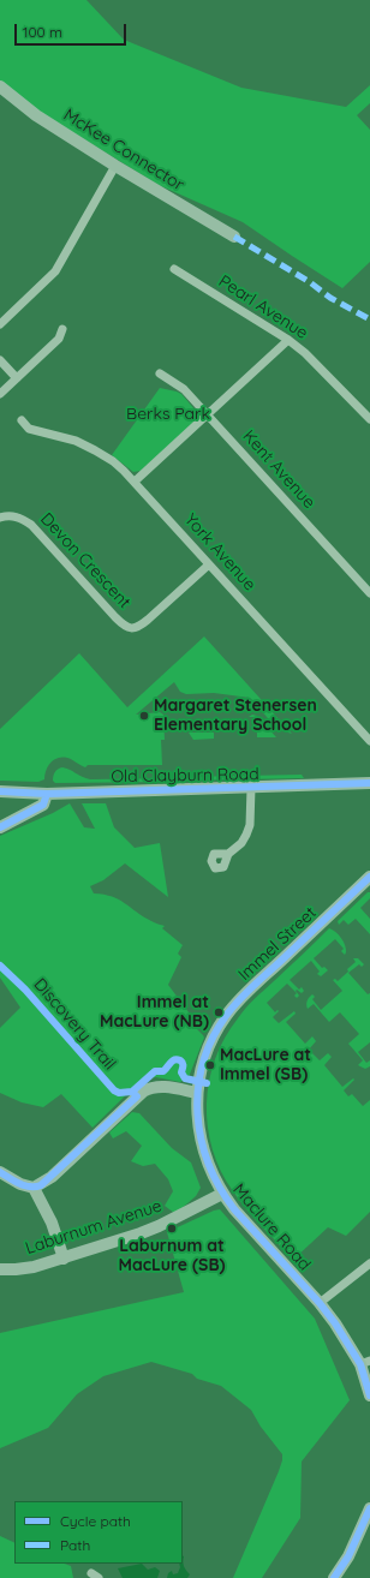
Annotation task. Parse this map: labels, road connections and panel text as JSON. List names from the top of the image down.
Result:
{
  "streets": {
    "street": [
      "McKee Connector",
      "Pearl Avenue",
      "Kent Avenue",
      "York Avenue",
      "Devon Crescent",
      "Old Clayburn Road",
      "Immel Street",
      "Laburnum Avenue",
      "Maclure Road"
    ],
    "cycle path": ["Discovery Trail"]
  },
  "crossings": [
    ["York Avenue", "Devon Crescent"],
    ["Immel Street", "Maclure Road"],
    ["Laburnum Avenue", "Maclure Road"]
  ],
  "parks": ["Berks Park"],
  "places": [
    "Margaret Stenersen Elementary School",
    "Immel at MacLure (NB)",
    "MacLure at Immel (SB)",
    "Laburnum at MacLure (SB)"
  ],
  "legend": ["Cycle path", "Path"],
  "scale_bar": "100 m"
}
